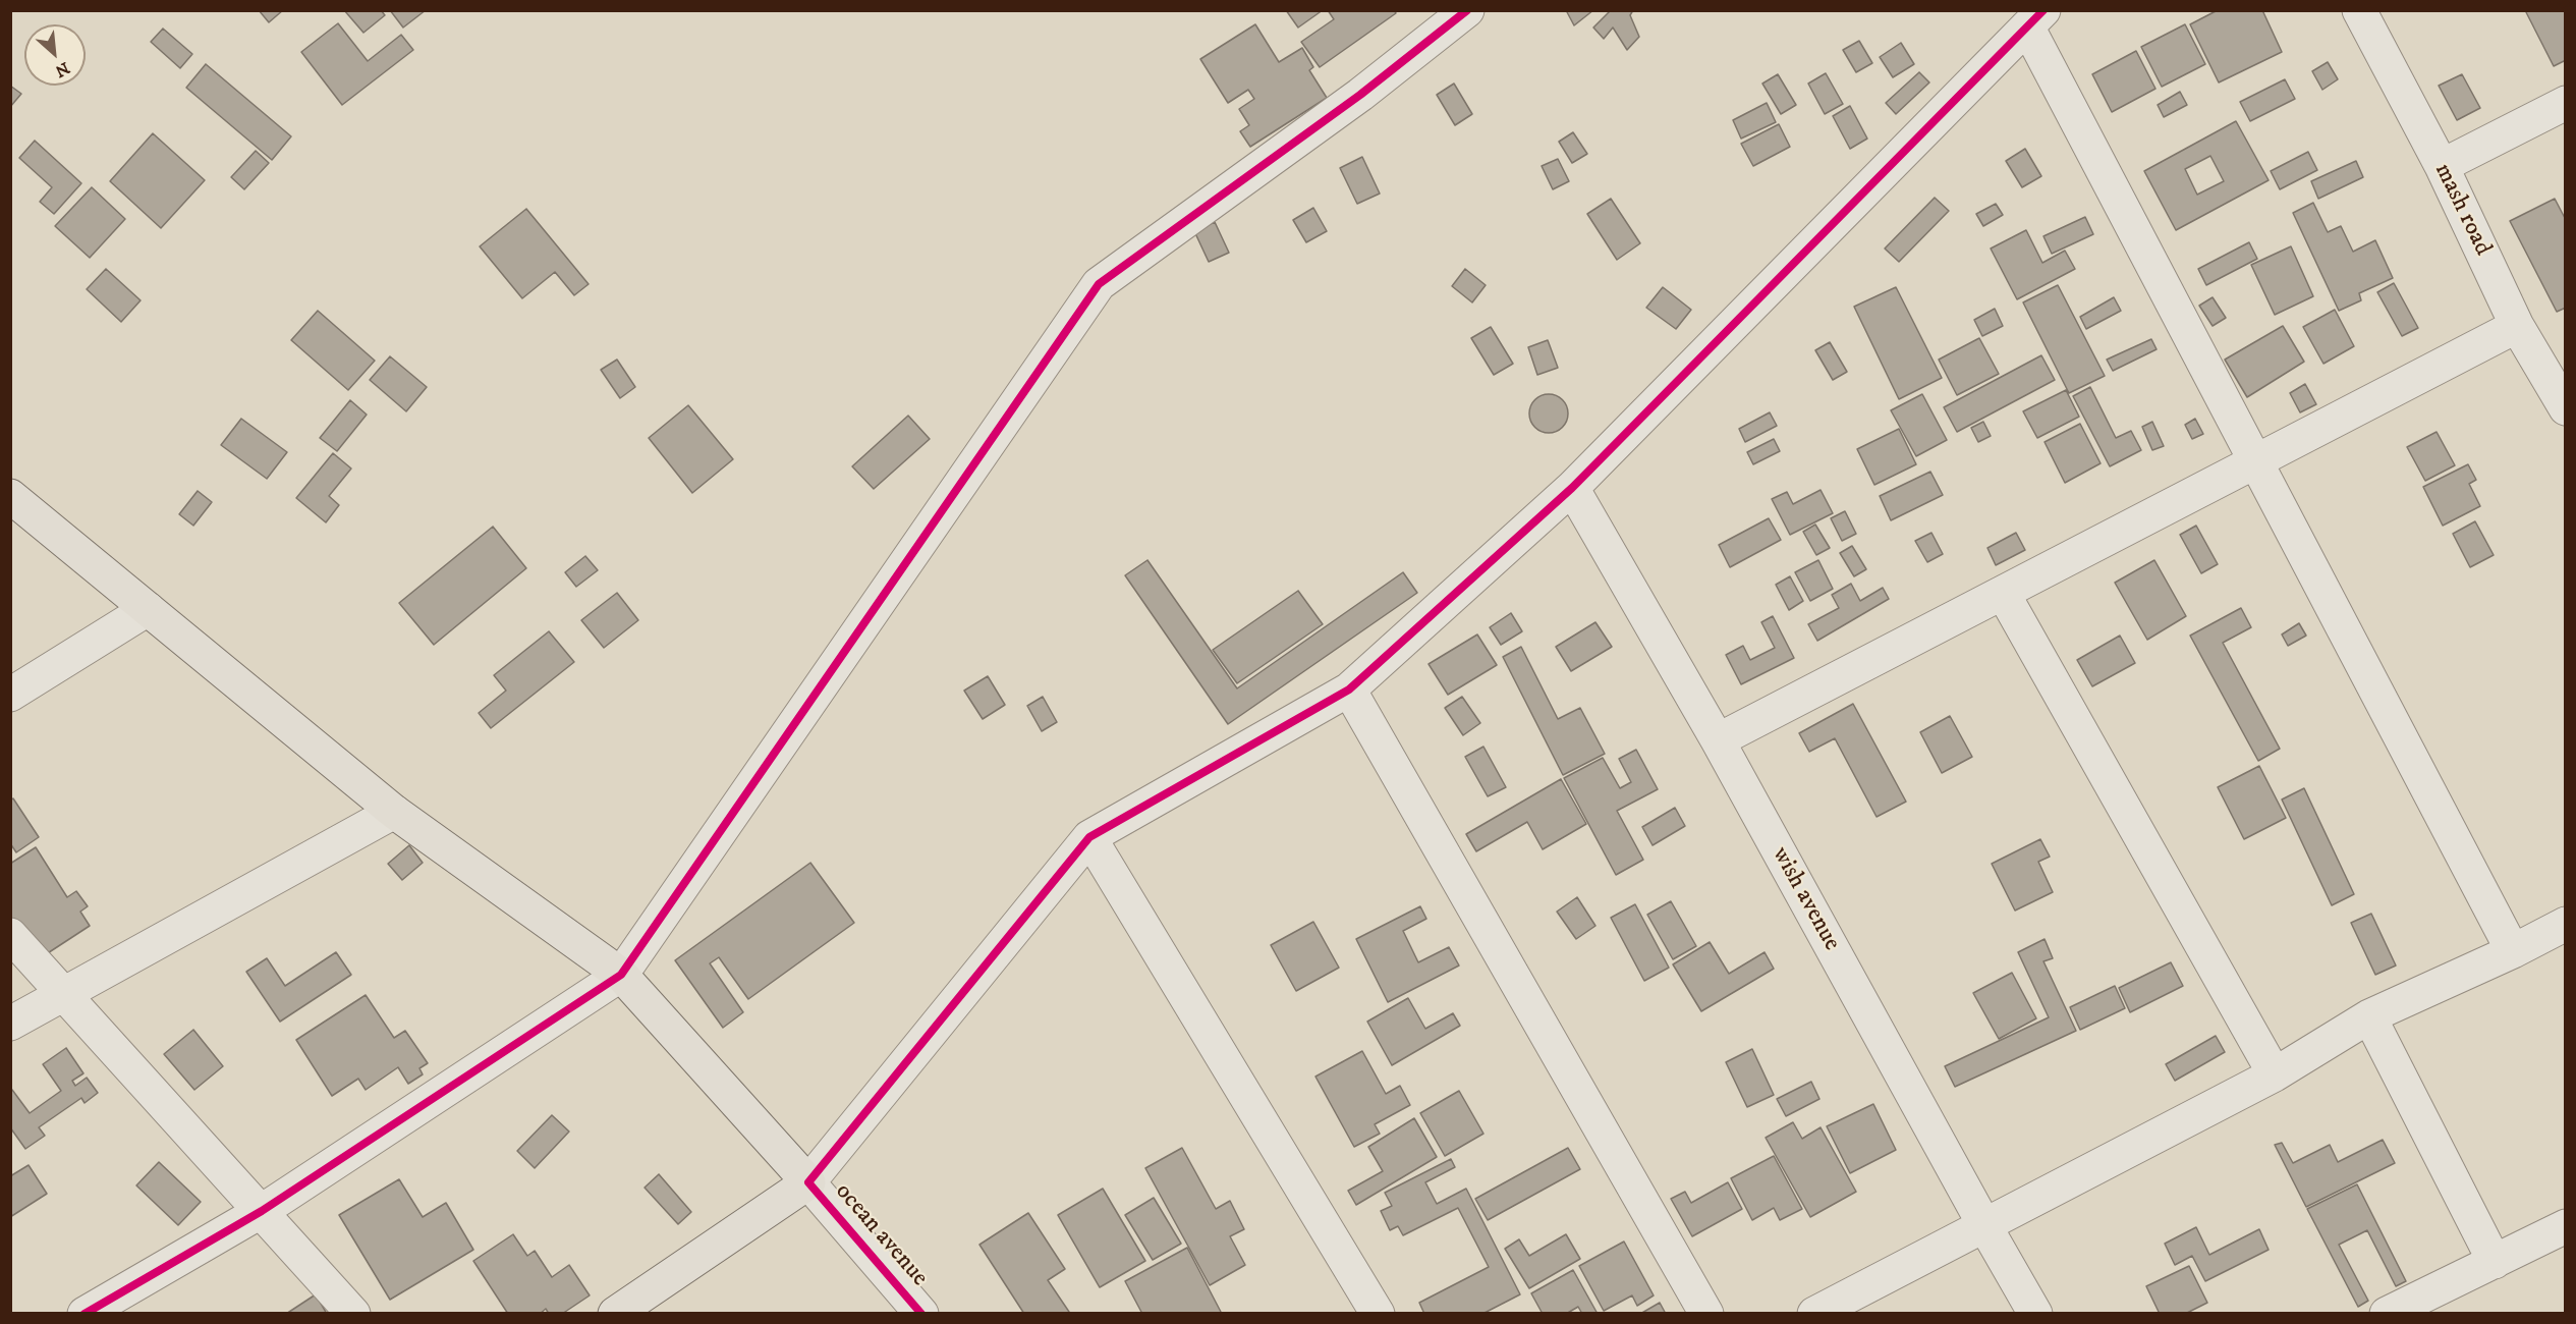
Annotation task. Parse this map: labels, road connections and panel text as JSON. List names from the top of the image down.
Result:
{
  "streets": {
    "street": ["mash road", "wish avenue", "ocean avenue"]
  },
  "north": "bottom right"
}
